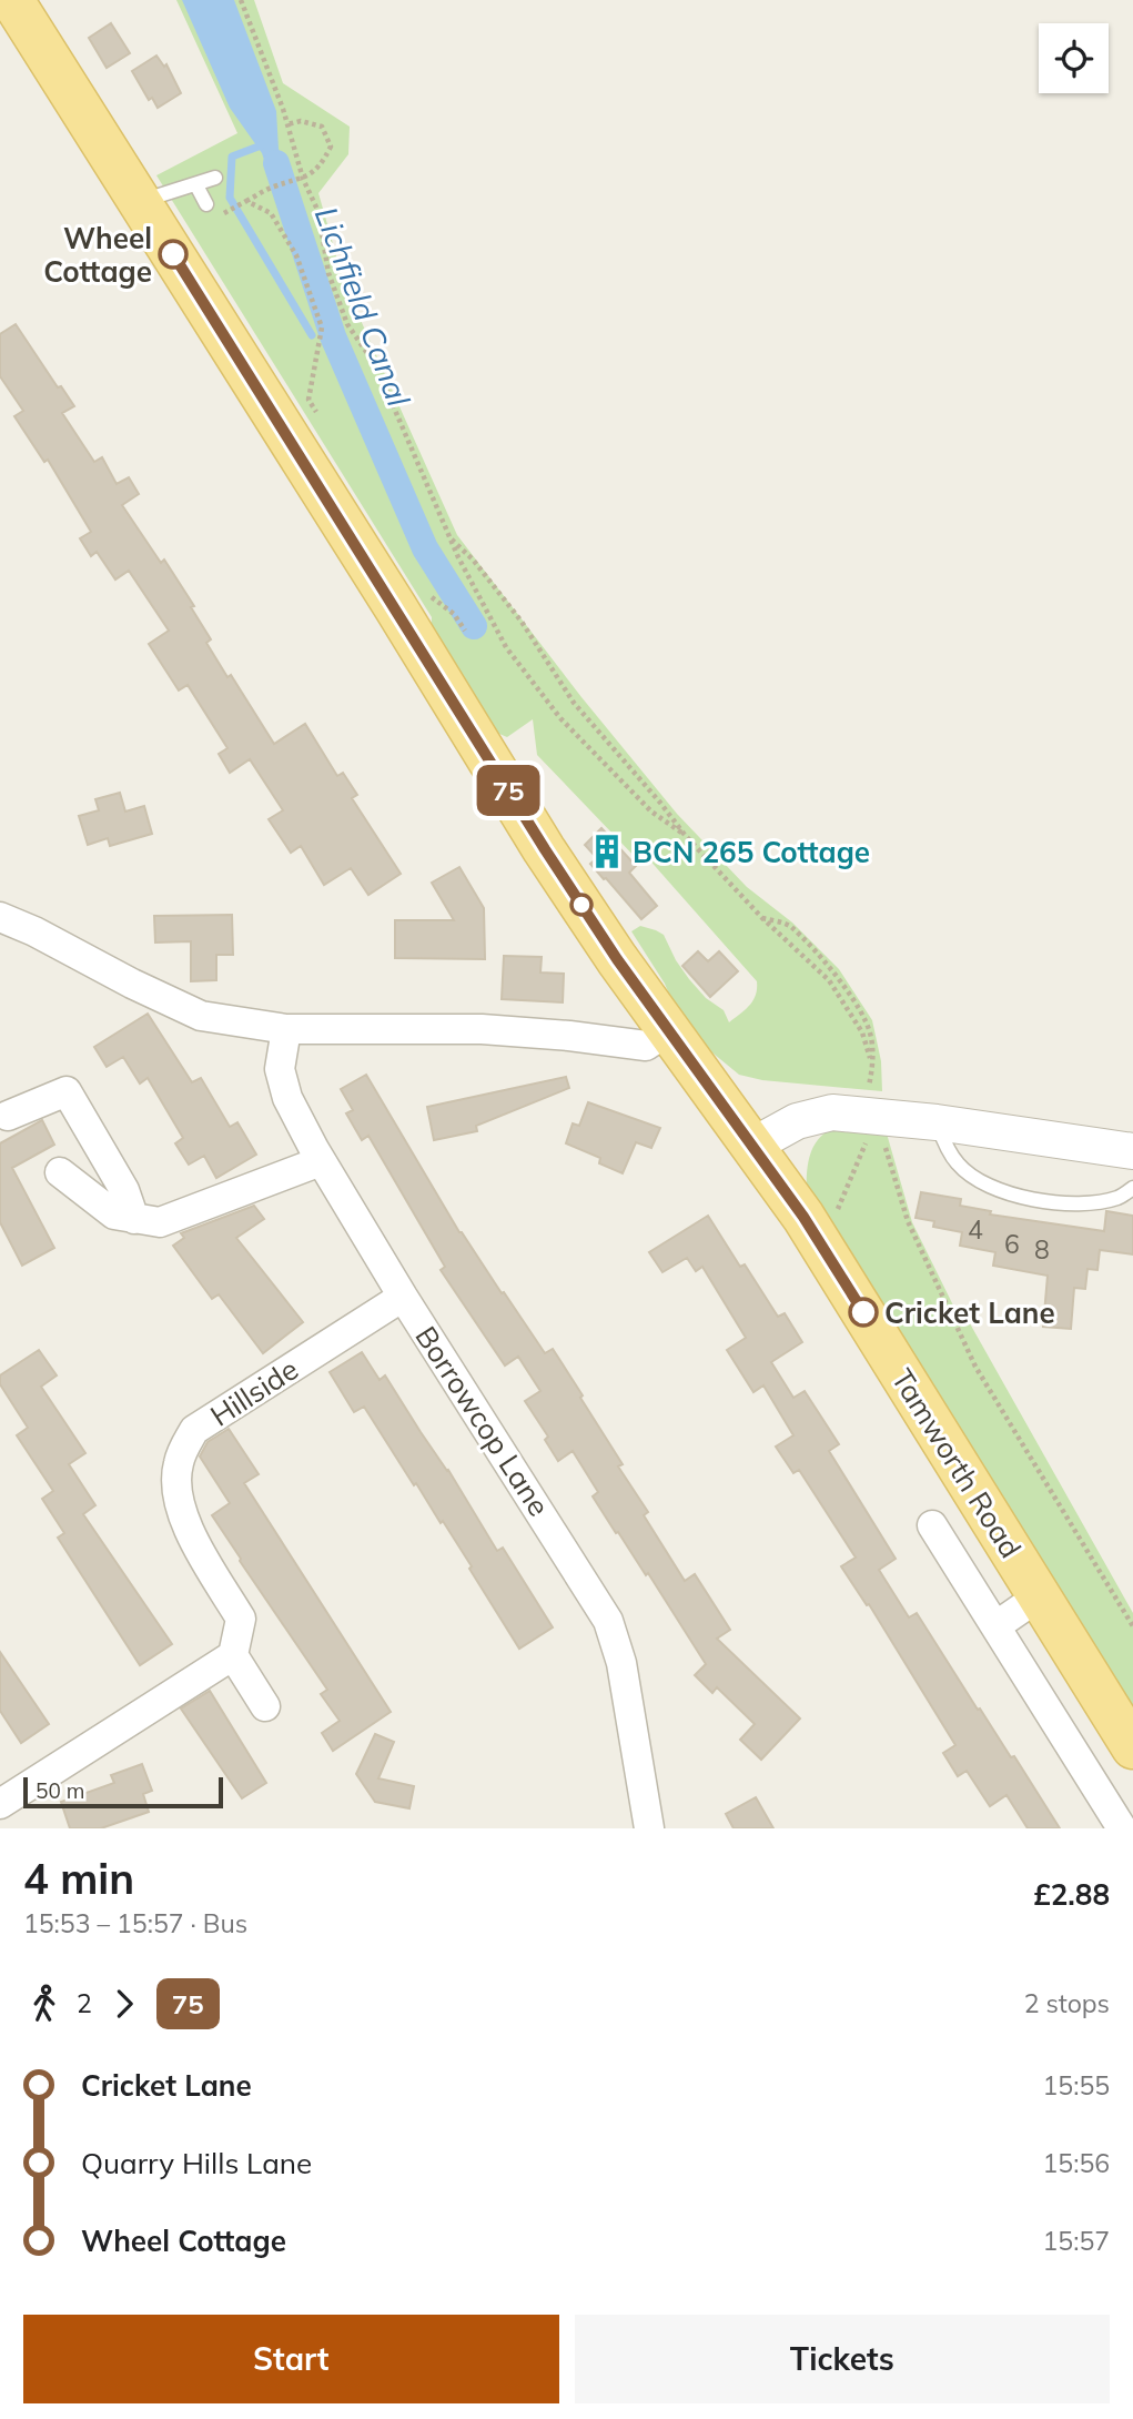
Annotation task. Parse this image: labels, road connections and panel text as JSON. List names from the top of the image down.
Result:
{
  "streets": {
    "main road": ["Tamworth Road"],
    "street": ["Hillside", "Borrowcop Lane"]
  },
  "crossings": [
    ["Hillside", "Borrowcop Lane"]
  ],
  "water": ["Lichfield Canal"],
  "places": {
    "other": ["Wheel Cottage", "Cricket Lane"],
    "building": ["BCN 265 Cottage"]
  },
  "lines": ["bus line 75"],
  "house_numbers": ["4", "6", "8"],
  "scale_bar": "50 m",
  "page": {
    "on_map": "75",
    "scale": "50 m",
    "heading": ["4 min", "15:53 – 15:57 · Bus", "£2.88"],
    "legs": ["2", "75", "2 stops"],
    "list": [
      {
        "name": "Cricket Lane",
        "value": "15:55"
      },
      {
        "name": "Quarry Hills Lane",
        "value": "15:56"
      },
      {
        "name": "Wheel Cottage",
        "value": "15:57"
      }
    ],
    "buttons": ["Start", "Tickets"]
  }
}
